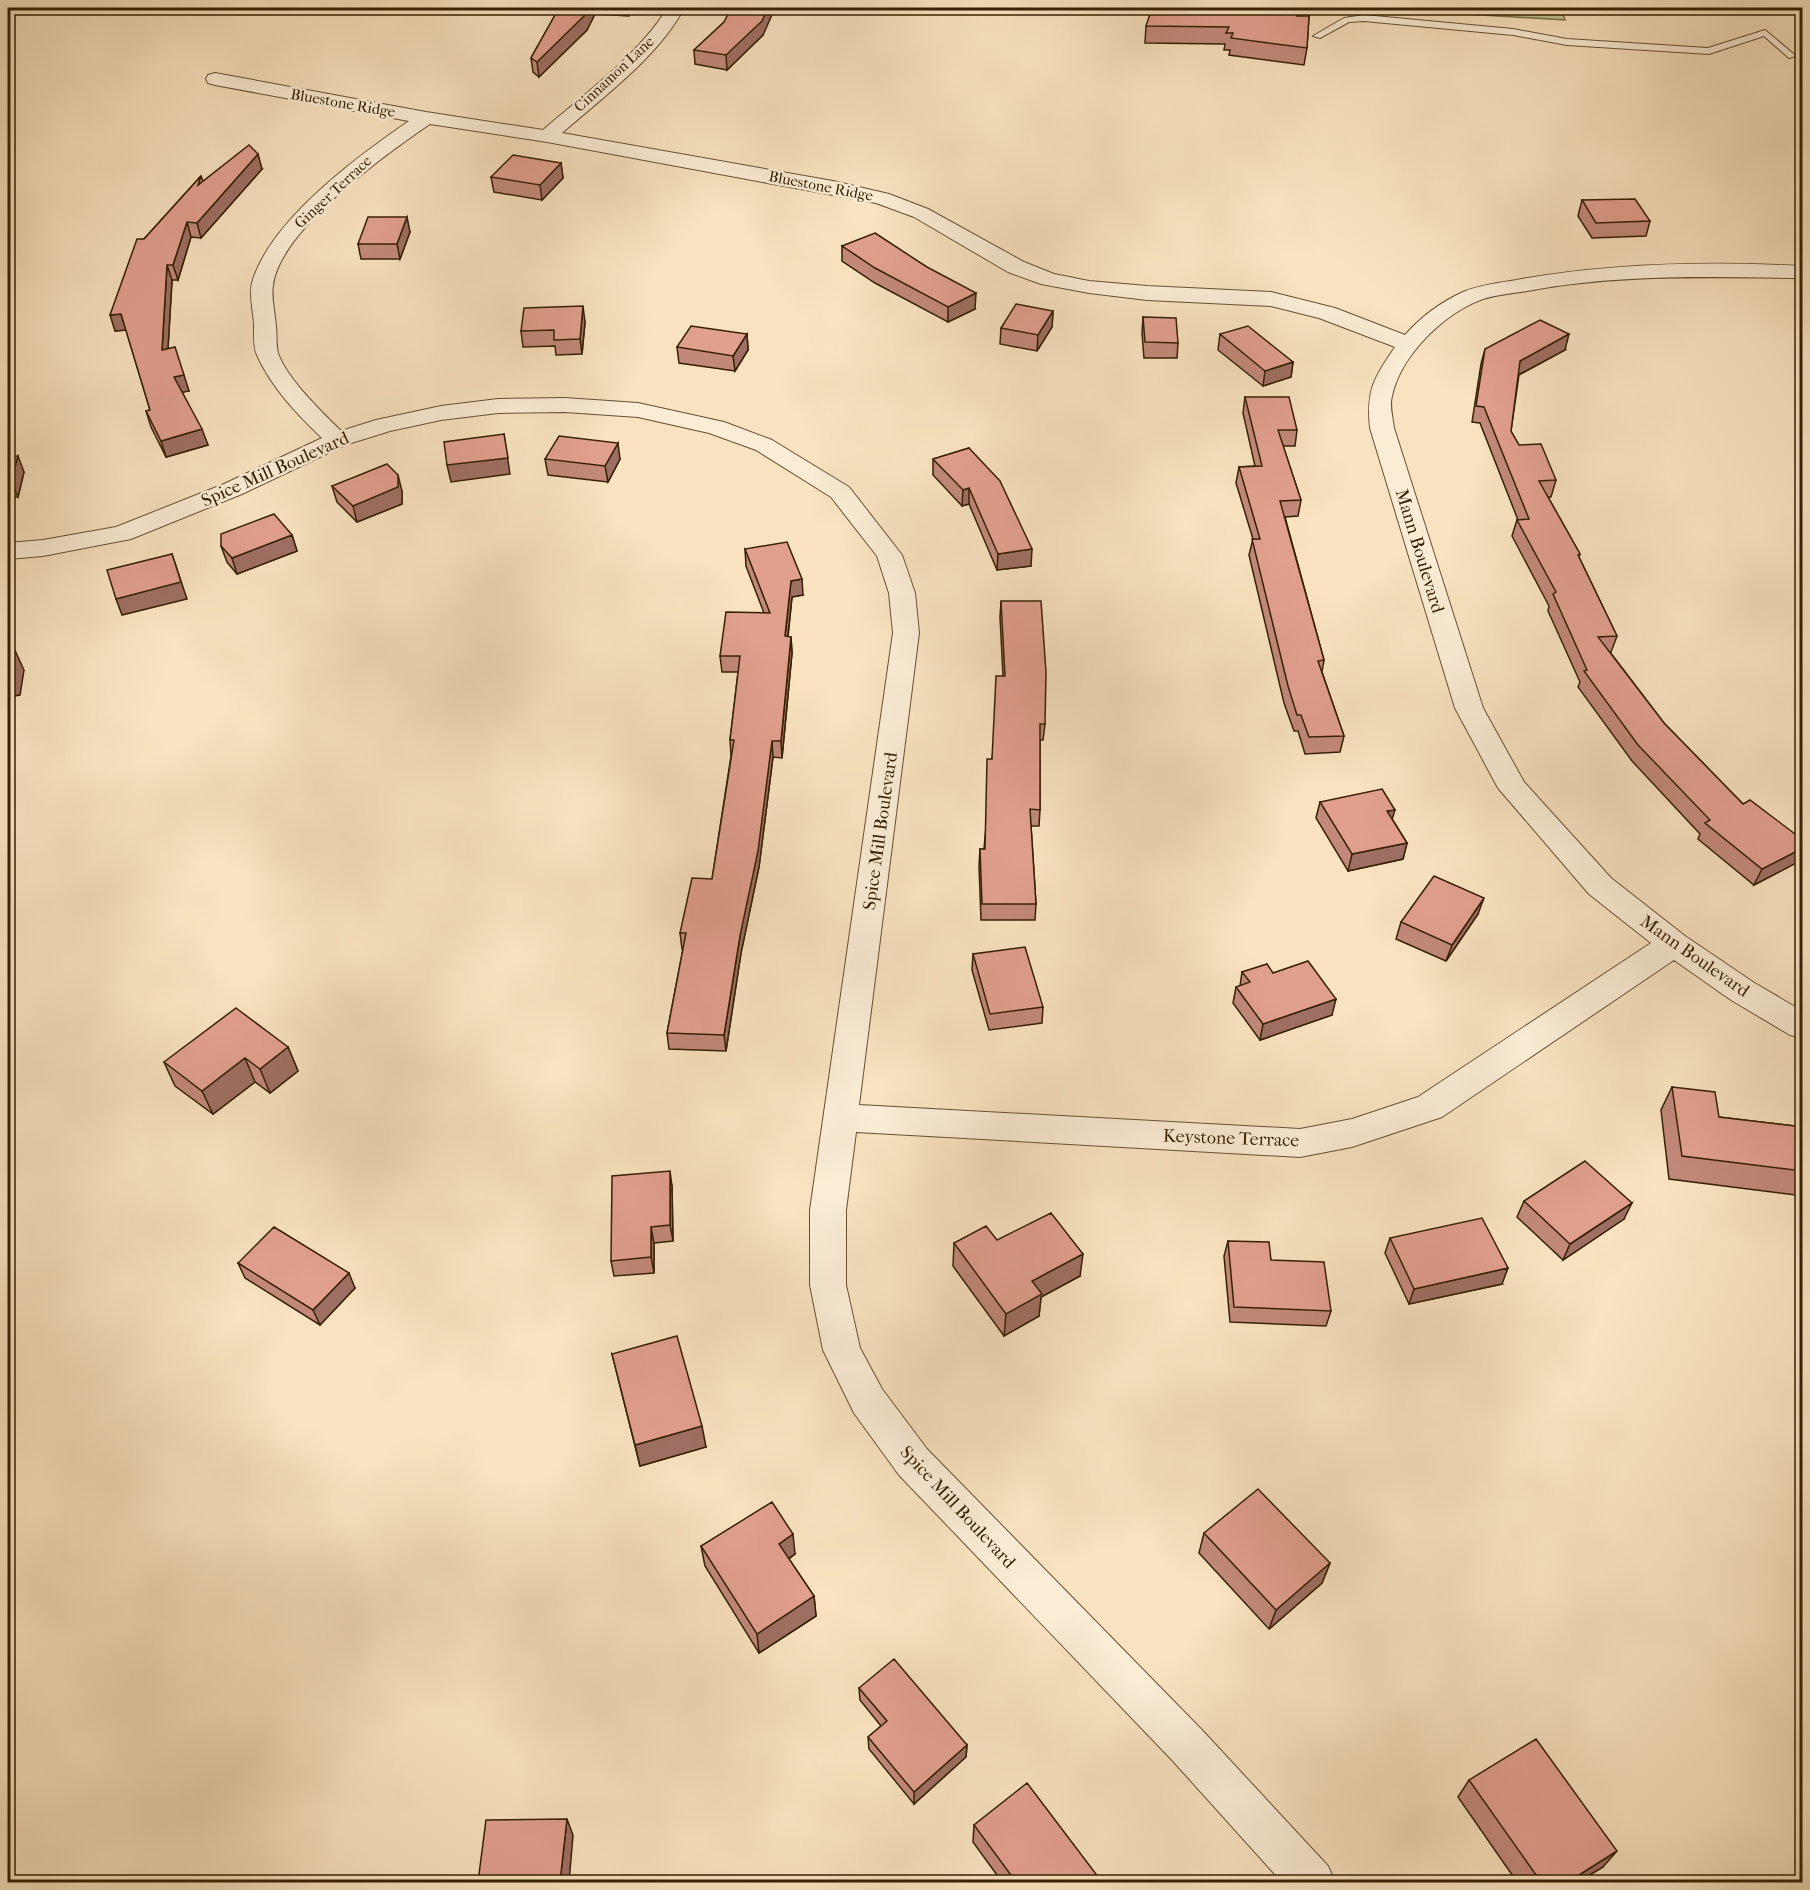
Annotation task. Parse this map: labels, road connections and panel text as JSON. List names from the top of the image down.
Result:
{
  "streets": {
    "street": [
      "Cinnamon Lane",
      "Bluestone Ridge",
      "Ginger Terrace",
      "Spice Mill Boulevard",
      "Mann Boulevard",
      "Keystone Terrace"
    ]
  },
  "crossings": [
    ["Cinnamon Lane", "Bluestone Ridge"],
    ["Bluestone Ridge", "Ginger Terrace"],
    ["Bluestone Ridge", "Mann Boulevard"],
    ["Ginger Terrace", "Spice Mill Boulevard"],
    ["Spice Mill Boulevard", "Keystone Terrace"],
    ["Mann Boulevard", "Keystone Terrace"]
  ]
}
